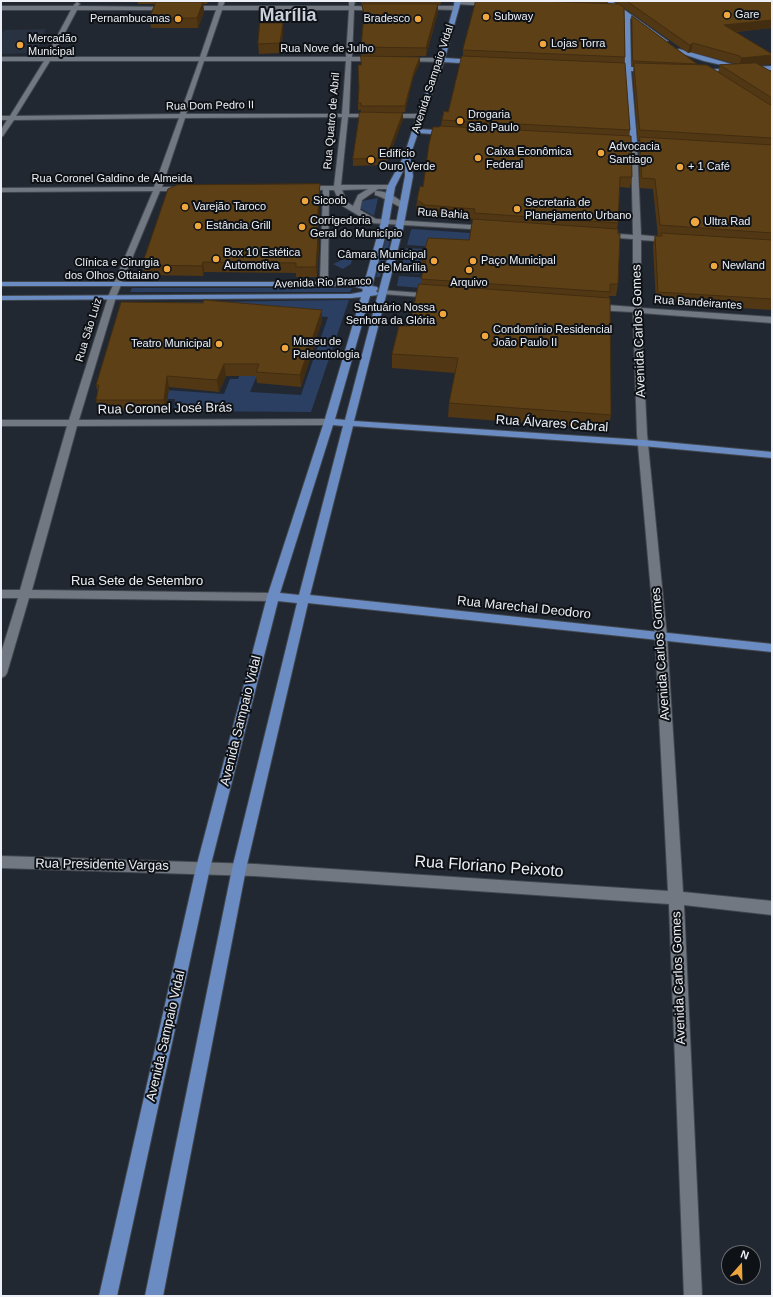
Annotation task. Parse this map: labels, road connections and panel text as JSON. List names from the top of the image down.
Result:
{
  "streets": {
    "main road": [
      "Avenida Sampaio Vidal",
      "Avenida Rio Branco",
      "Avenida Carlos Gomes",
      "Rua Álvares Cabral",
      "Rua Marechal Deodoro"
    ],
    "street": [
      "Rua Nove de Julho",
      "Rua Dom Pedro II",
      "Rua Quatro de Abril",
      "Rua Coronel Galdino de Almeida",
      "Rua Bahia",
      "Rua Bandeirantes",
      "Rua São Luiz",
      "Rua Coronel José Brás",
      "Rua Sete de Setembro",
      "Rua Presidente Vargas",
      "Rua Floriano Peixoto"
    ]
  },
  "crossings": [
    ["Rua Nove de Julho", "Rua Quatro de Abril"],
    ["Rua Nove de Julho", "Rua São Luiz"],
    ["Avenida Sampaio Vidal", "Rua Dom Pedro II"],
    ["Avenida Sampaio Vidal", "Rua Quatro de Abril"],
    ["Avenida Sampaio Vidal", "Rua Bahia"],
    ["Avenida Sampaio Vidal", "Avenida Rio Branco"],
    ["Avenida Sampaio Vidal", "Rua Coronel José Brás"],
    ["Avenida Sampaio Vidal", "Rua Álvares Cabral"],
    ["Avenida Sampaio Vidal", "Rua Sete de Setembro"],
    ["Avenida Sampaio Vidal", "Rua Marechal Deodoro"],
    ["Avenida Sampaio Vidal", "Rua Presidente Vargas"],
    ["Avenida Sampaio Vidal", "Rua Floriano Peixoto"],
    ["Rua Dom Pedro II", "Rua Quatro de Abril"],
    ["Rua Dom Pedro II", "Rua São Luiz"],
    ["Rua Quatro de Abril", "Rua Bahia"],
    ["Rua Coronel Galdino de Almeida", "Rua São Luiz"],
    ["Avenida Rio Branco", "Rua São Luiz"],
    ["Rua Bandeirantes", "Avenida Carlos Gomes"],
    ["Rua São Luiz", "Rua Coronel José Brás"],
    ["Rua São Luiz", "Rua Sete de Setembro"],
    ["Avenida Carlos Gomes", "Rua Álvares Cabral"],
    ["Avenida Carlos Gomes", "Rua Marechal Deodoro"],
    ["Avenida Carlos Gomes", "Rua Floriano Peixoto"],
    ["Rua Coronel José Brás", "Rua Álvares Cabral"],
    ["Rua Sete de Setembro", "Rua Marechal Deodoro"],
    ["Rua Presidente Vargas", "Rua Floriano Peixoto"]
  ],
  "districts": ["Marília"],
  "places": [
    "Gare",
    "Subway",
    "Pernambucanas",
    "Bradesco",
    "Lojas Torra",
    "Mercadão Municipal",
    "Drogaria São Paulo",
    "Advocacia Santiago",
    "Caixa Econômica Federal",
    "Edifício Ouro Verde",
    "+ 1 Café",
    "Sicoob",
    "Varejão Taroco",
    "Secretaria de Planejamento Urbano",
    "Ultra Rad",
    "Estância Grill",
    "Corrigedoria Geral do Município",
    "Box 10 Estética Automotiva",
    "Câmara Municipal de Marília",
    "Paço Municipal",
    "Newland",
    "Clínica e Cirurgia dos Olhos Ottaiano",
    "Arquivo",
    "Santuário Nossa Senhora da Glória",
    "Condomínio Residencial João Paulo II",
    "Teatro Municipal",
    "Museu de Paleontologia"
  ],
  "north": "top"
}
